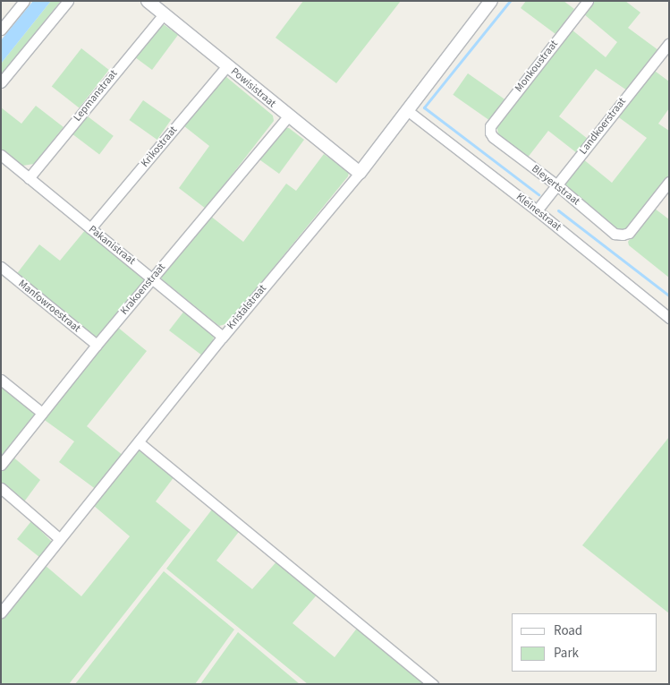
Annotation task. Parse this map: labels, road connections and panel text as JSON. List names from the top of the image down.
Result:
{
  "streets": {
    "street": [
      "Monkoustraat",
      "Powisistraat",
      "Lepmanstraat",
      "Landkoerstraat",
      "Krikostraat",
      "Bleyertstraat",
      "Kleinestraat",
      "Pakanistraat",
      "Krakoenstraat",
      "Manfowroestraat",
      "Kristalstraat"
    ]
  },
  "crossings": [
    ["Monkoustraat", "Bleyertstraat"],
    ["Powisistraat", "Lepmanstraat"],
    ["Powisistraat", "Krikostraat"],
    ["Powisistraat", "Krakoenstraat"],
    ["Powisistraat", "Kristalstraat"],
    ["Lepmanstraat", "Pakanistraat"],
    ["Landkoerstraat", "Bleyertstraat"],
    ["Landkoerstraat", "Kleinestraat"],
    ["Krikostraat", "Pakanistraat"],
    ["Kleinestraat", "Kristalstraat"],
    ["Pakanistraat", "Krakoenstraat"],
    ["Pakanistraat", "Kristalstraat"],
    ["Krakoenstraat", "Manfowroestraat"]
  ],
  "legend": ["Road", "Park"]
}
